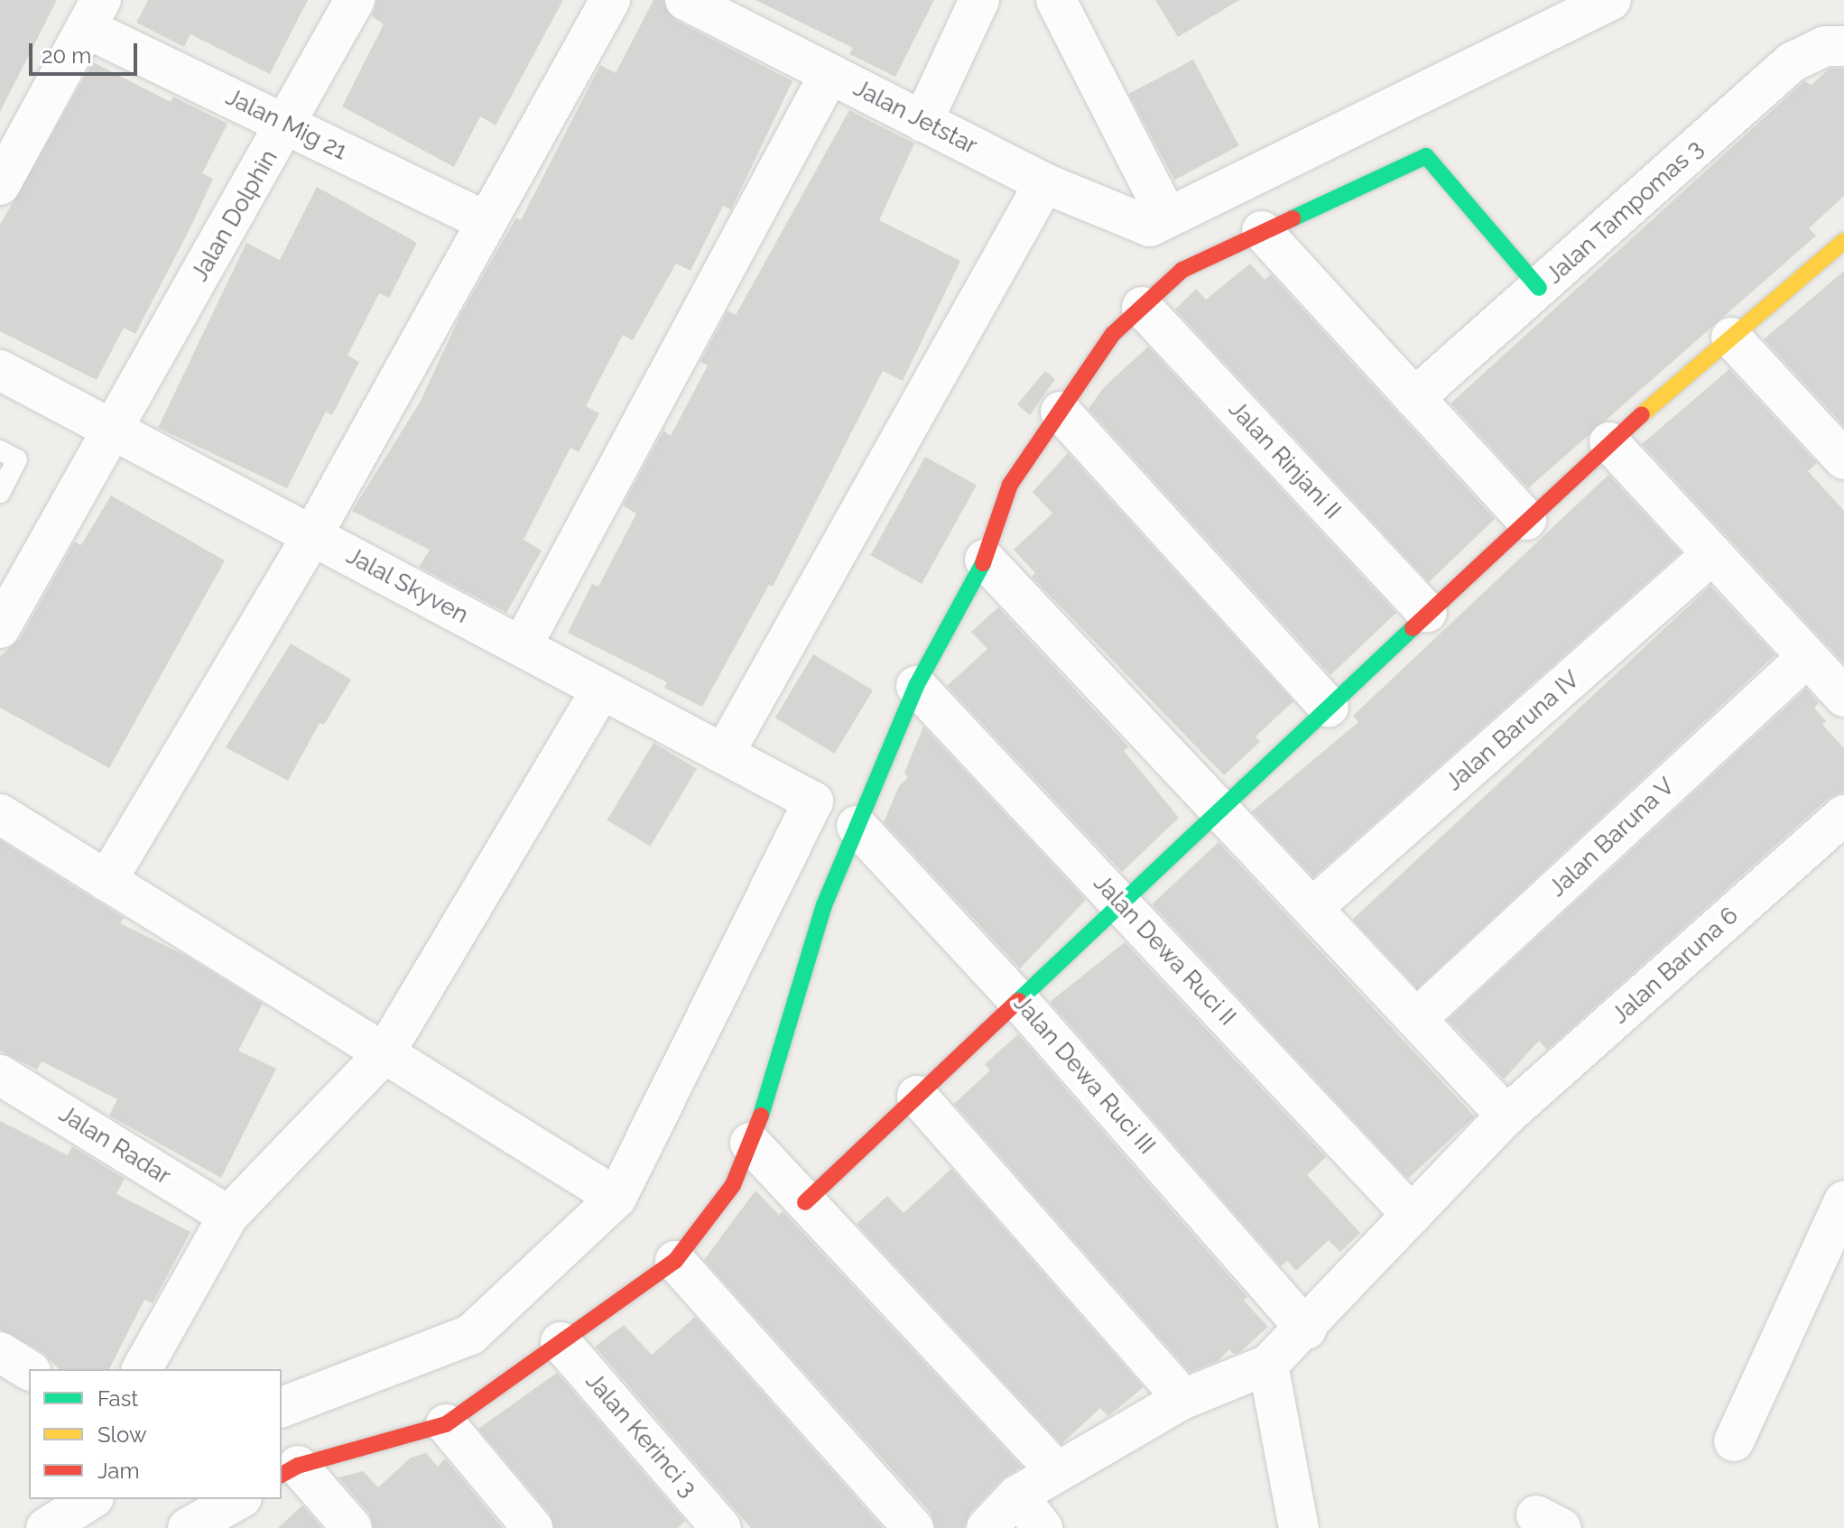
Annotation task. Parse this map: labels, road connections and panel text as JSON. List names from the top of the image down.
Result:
{
  "streets": {
    "street": [
      "Jalan Jetstar",
      "Jalan Mig 21",
      "Jalan Tampomas 3",
      "Jalan Dolphin",
      "Jalan Rinjani II",
      "Jalal Skyven",
      "Jalan Baruna IV",
      "Jalan Baruna V",
      "Jalan Dewa Ruci II",
      "Jalan Baruna 6",
      "Jalan Dewa Ruci III",
      "Jalan Radar",
      "Jalan Kerinci 3"
    ]
  },
  "crossings": [
    ["Jalan Mig 21", "Jalan Dolphin"],
    ["Jalan Dolphin", "Jalal Skyven"],
    ["Jalan Dewa Ruci II", "Jalan Baruna 6"],
    ["Jalan Baruna 6", "Jalan Dewa Ruci III"]
  ],
  "legend": ["Fast", "Slow", "Jam"],
  "scale_bar": "20 m"
}
